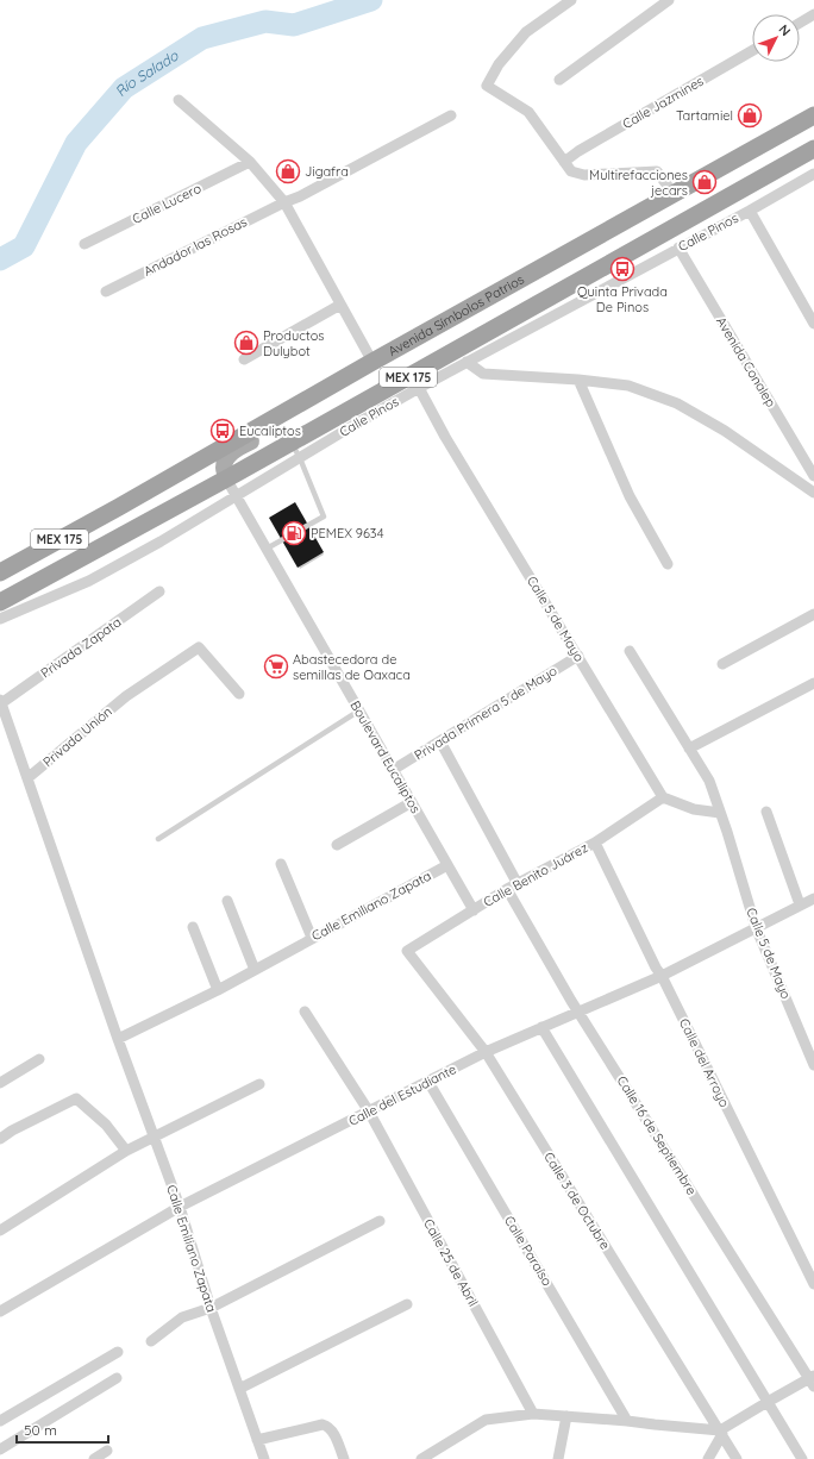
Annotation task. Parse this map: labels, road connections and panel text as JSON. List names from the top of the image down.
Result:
{
  "streets": {
    "highway": ["Avenida Símbolos Patrios", "MEX 175"],
    "street": [
      "Calle Jazmines",
      "Calle Lucero",
      "Calle Pinos",
      "Andador las Rosas",
      "Avenida Conalep",
      "Calle 5 de Mayo",
      "Privada Zapata",
      "Privada Primera 5 de Mayo",
      "Privada Unión",
      "Boulevard Eucaliptos",
      "Calle Benito Juárez",
      "Calle Emiliano Zapata",
      "Calle del Arroyo",
      "Calle del Estudiante",
      "Calle 16 de Septiembre",
      "Calle 3 de Octubre",
      "Calle Paraíso",
      "Calle 25 de Abril"
    ]
  },
  "crossings": [
    ["Calle Pinos", "Avenida Conalep"],
    ["Calle Pinos", "Calle 5 de Mayo"],
    ["Calle Pinos", "Boulevard Eucaliptos"],
    ["MEX 175", "Boulevard Eucaliptos"],
    ["Calle 5 de Mayo", "Privada Primera 5 de Mayo"],
    ["Calle 5 de Mayo", "Calle Benito Juárez"],
    ["Calle 5 de Mayo", "Calle del Estudiante"],
    ["Privada Zapata", "Calle Emiliano Zapata"],
    ["Privada Primera 5 de Mayo", "Boulevard Eucaliptos"],
    ["Privada Unión", "Calle Emiliano Zapata"],
    ["Boulevard Eucaliptos", "Calle Benito Juárez"],
    ["Boulevard Eucaliptos", "Calle Emiliano Zapata"],
    ["Calle Benito Juárez", "Calle del Arroyo"],
    ["Calle Benito Juárez", "Calle 16 de Septiembre"],
    ["Calle Benito Juárez", "Calle 3 de Octubre"],
    ["Calle Emiliano Zapata", "Calle del Estudiante"],
    ["Calle del Arroyo", "Calle del Estudiante"],
    ["Calle del Estudiante", "Calle 16 de Septiembre"],
    ["Calle del Estudiante", "Calle 3 de Octubre"],
    ["Calle del Estudiante", "Calle Paraíso"],
    ["Calle del Estudiante", "Calle 25 de Abril"],
    ["Calle 16 de Septiembre", "Calle 3 de Octubre"]
  ],
  "water": ["Río Salado"],
  "places": {
    "shop": [
      "Tartamiel",
      "Jigafra",
      "Multirefacciones jecars",
      "Productos Dulybot"
    ],
    "bus stop": ["Quinta Privada De Pinos", "Eucaliptos"],
    "fuel station": ["PEMEX 9634"],
    "supermarket": ["Abastecedora de semillas de Oaxaca"]
  },
  "scale_bar": "50 m",
  "north": "top right"
}
